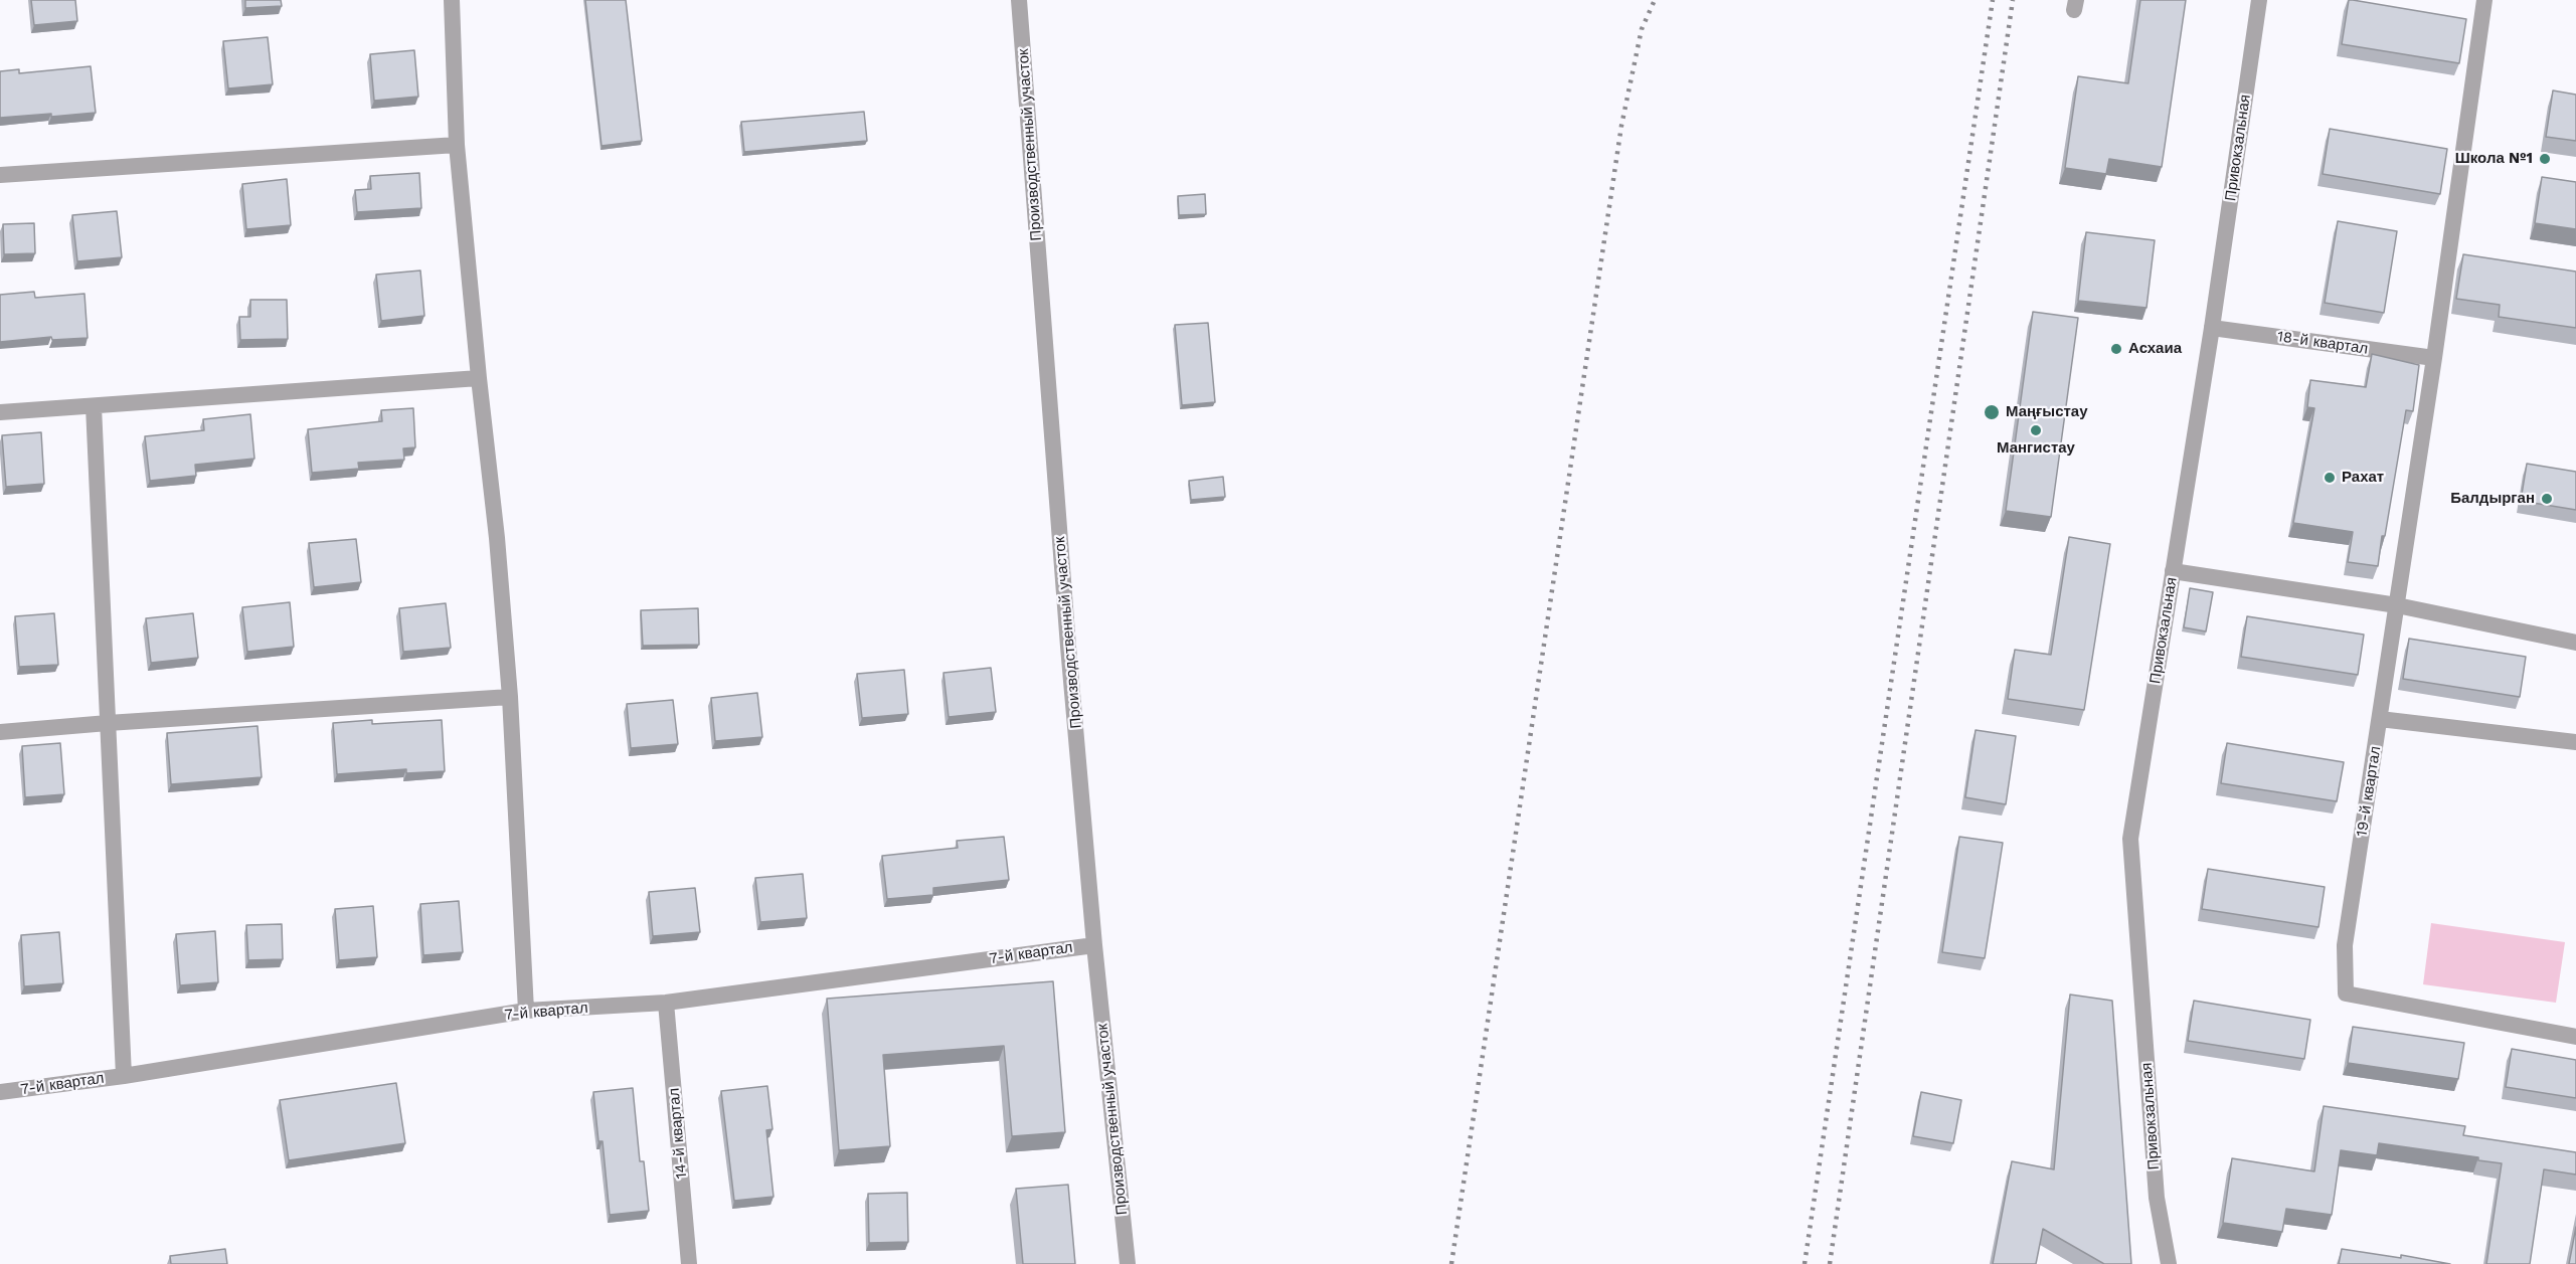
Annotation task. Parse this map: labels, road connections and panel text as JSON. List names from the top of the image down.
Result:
{
  "streets": {
    "street": [
      "Производственный участок",
      "Привокзальная",
      "18-й квартал",
      "19-й квартал",
      "7-й квартал",
      "14-й квартал"
    ]
  },
  "crossings": [
    ["Производственный участок", "7-й квартал"],
    ["Привокзальная", "18-й квартал"],
    ["18-й квартал", "19-й квартал"],
    ["7-й квартал", "14-й квартал"]
  ],
  "places": [
    "Школа №1",
    "Асхаиа",
    "Маңғыстау",
    "Мангистау",
    "Рахат",
    "Балдырган"
  ]
}
